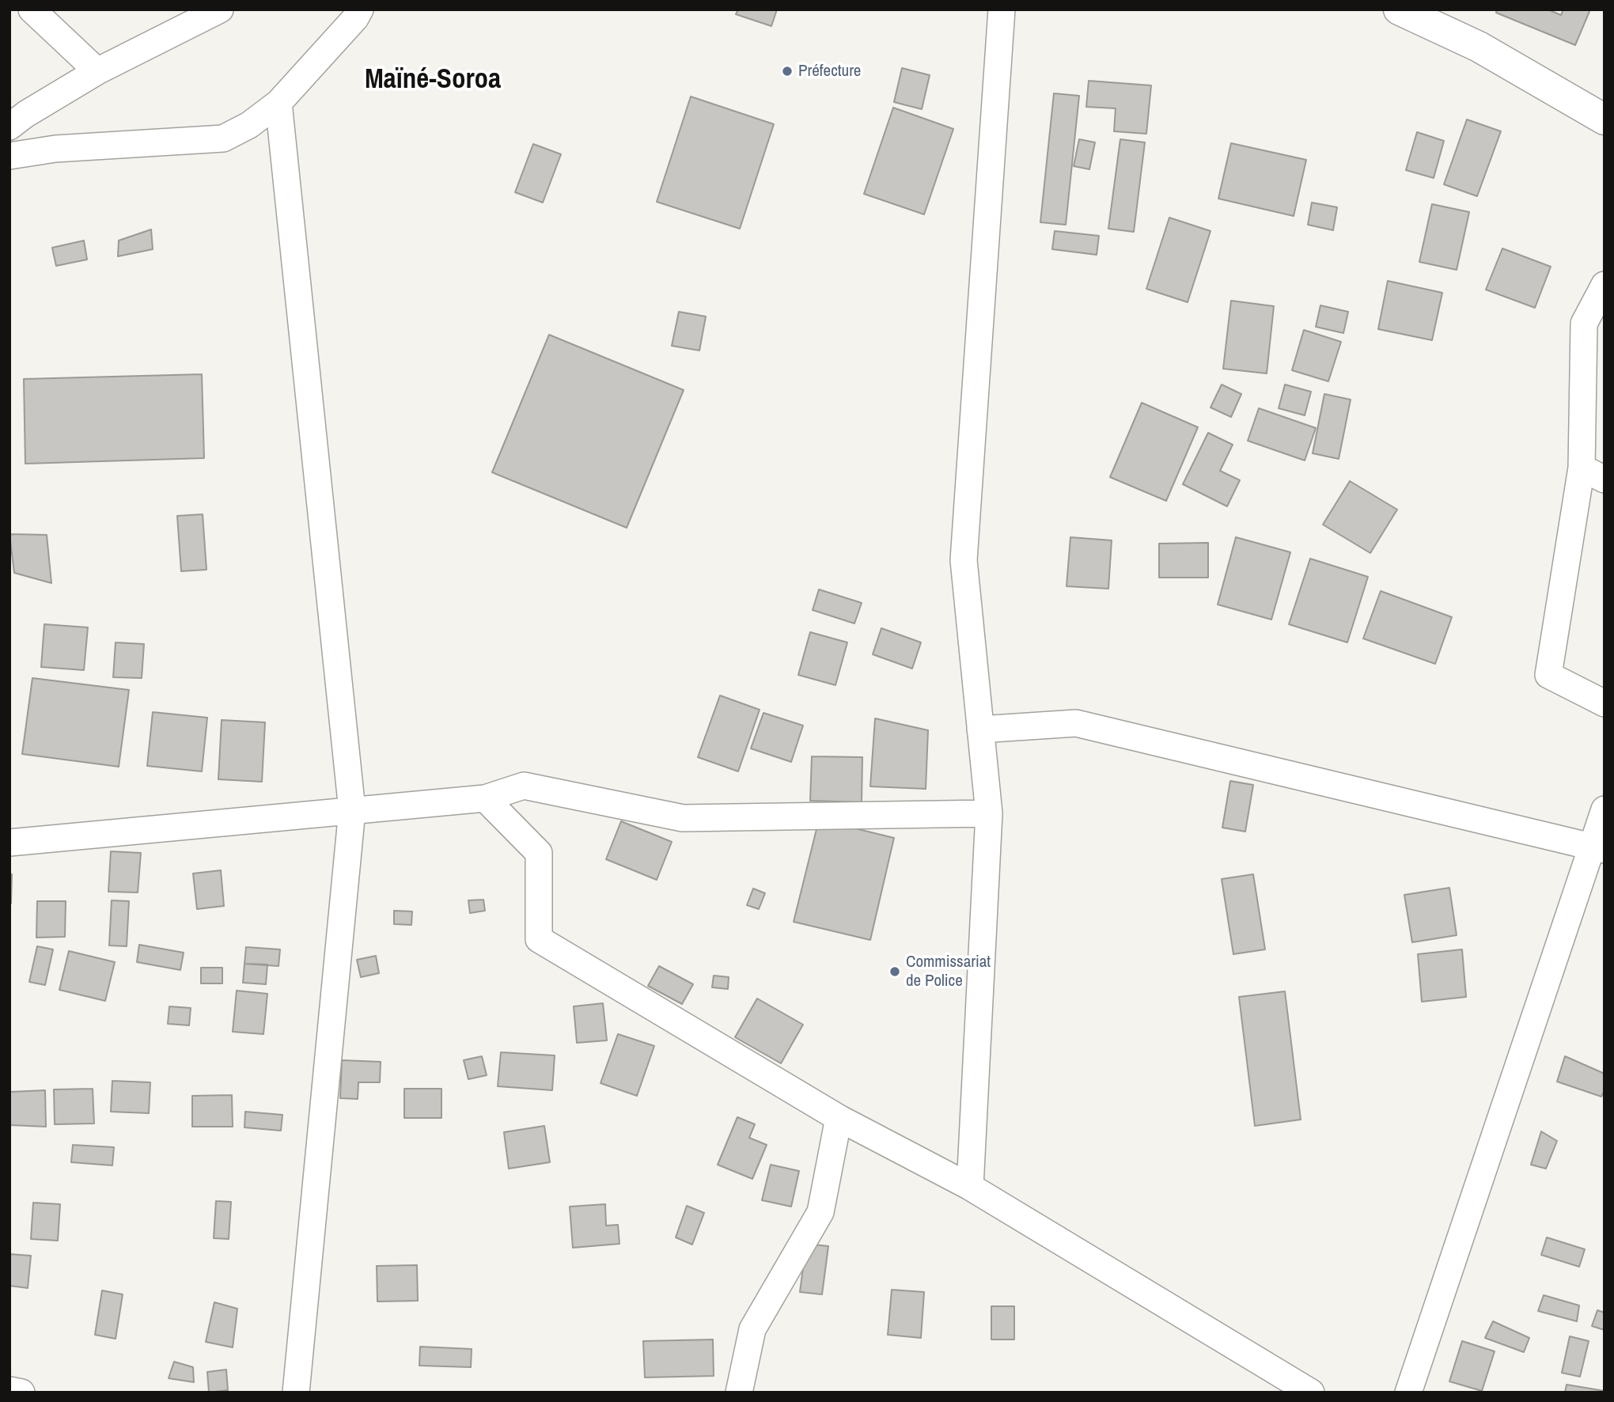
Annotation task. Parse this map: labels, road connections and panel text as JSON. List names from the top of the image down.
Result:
{
  "districts": ["Maïné-Soroa"],
  "places": ["Préfecture", "Commissariat de Police"]
}
